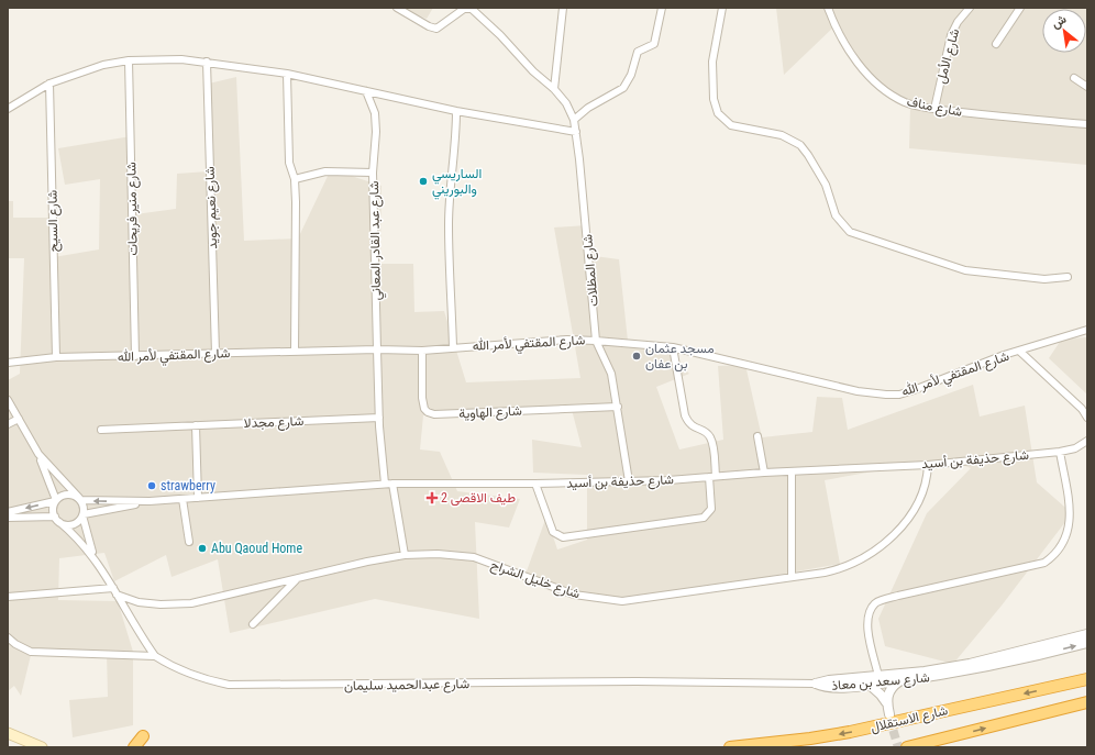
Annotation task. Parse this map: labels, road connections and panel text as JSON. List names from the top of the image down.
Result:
{
  "streets": {
    "highway": ["شارع الاستقلال"],
    "street": [
      "شارع الأمل",
      "شارع مناف",
      "شارع نعيم جويد",
      "شارع منير فريحات",
      "شارع السيح",
      "شارع عبد القادر المعاني",
      "شارع المظلات",
      "شارع المقتفي لأمر الله",
      "شارع الهاوية",
      "شارع مجدلا",
      "شارع حذيفة بن أسيد",
      "شارع خليل الشراح",
      "شارع سعد بن معاذ",
      "شارع عبدالحميد سليمان"
    ]
  },
  "crossings": [
    ["شارع الأمل", "شارع مناف"],
    ["شارع نعيم جويد", "شارع المقتفي لأمر الله"],
    ["شارع منير فريحات", "شارع المقتفي لأمر الله"],
    ["شارع السيح", "شارع المقتفي لأمر الله"],
    ["شارع عبد القادر المعاني", "شارع المقتفي لأمر الله"],
    ["شارع عبد القادر المعاني", "شارع مجدلا"],
    ["شارع المظلات", "شارع المقتفي لأمر الله"],
    ["شارع المظلات", "شارع الهاوية"],
    ["شارع المظلات", "شارع حذيفة بن أسيد"],
    ["شارع المقتفي لأمر الله", "شارع الهاوية"],
    ["شارع حذيفة بن أسيد", "شارع خليل الشراح"],
    ["شارع سعد بن معاذ", "شارع عبدالحميد سليمان"]
  ],
  "places": {
    "other": [
      "الساريسي والبوريني",
      "مسجد عثمان بن عفان",
      "strawberry",
      "Abu Qaoud Home"
    ],
    "health": ["طيف الاقصى 2"]
  },
  "north": "top left"
}
